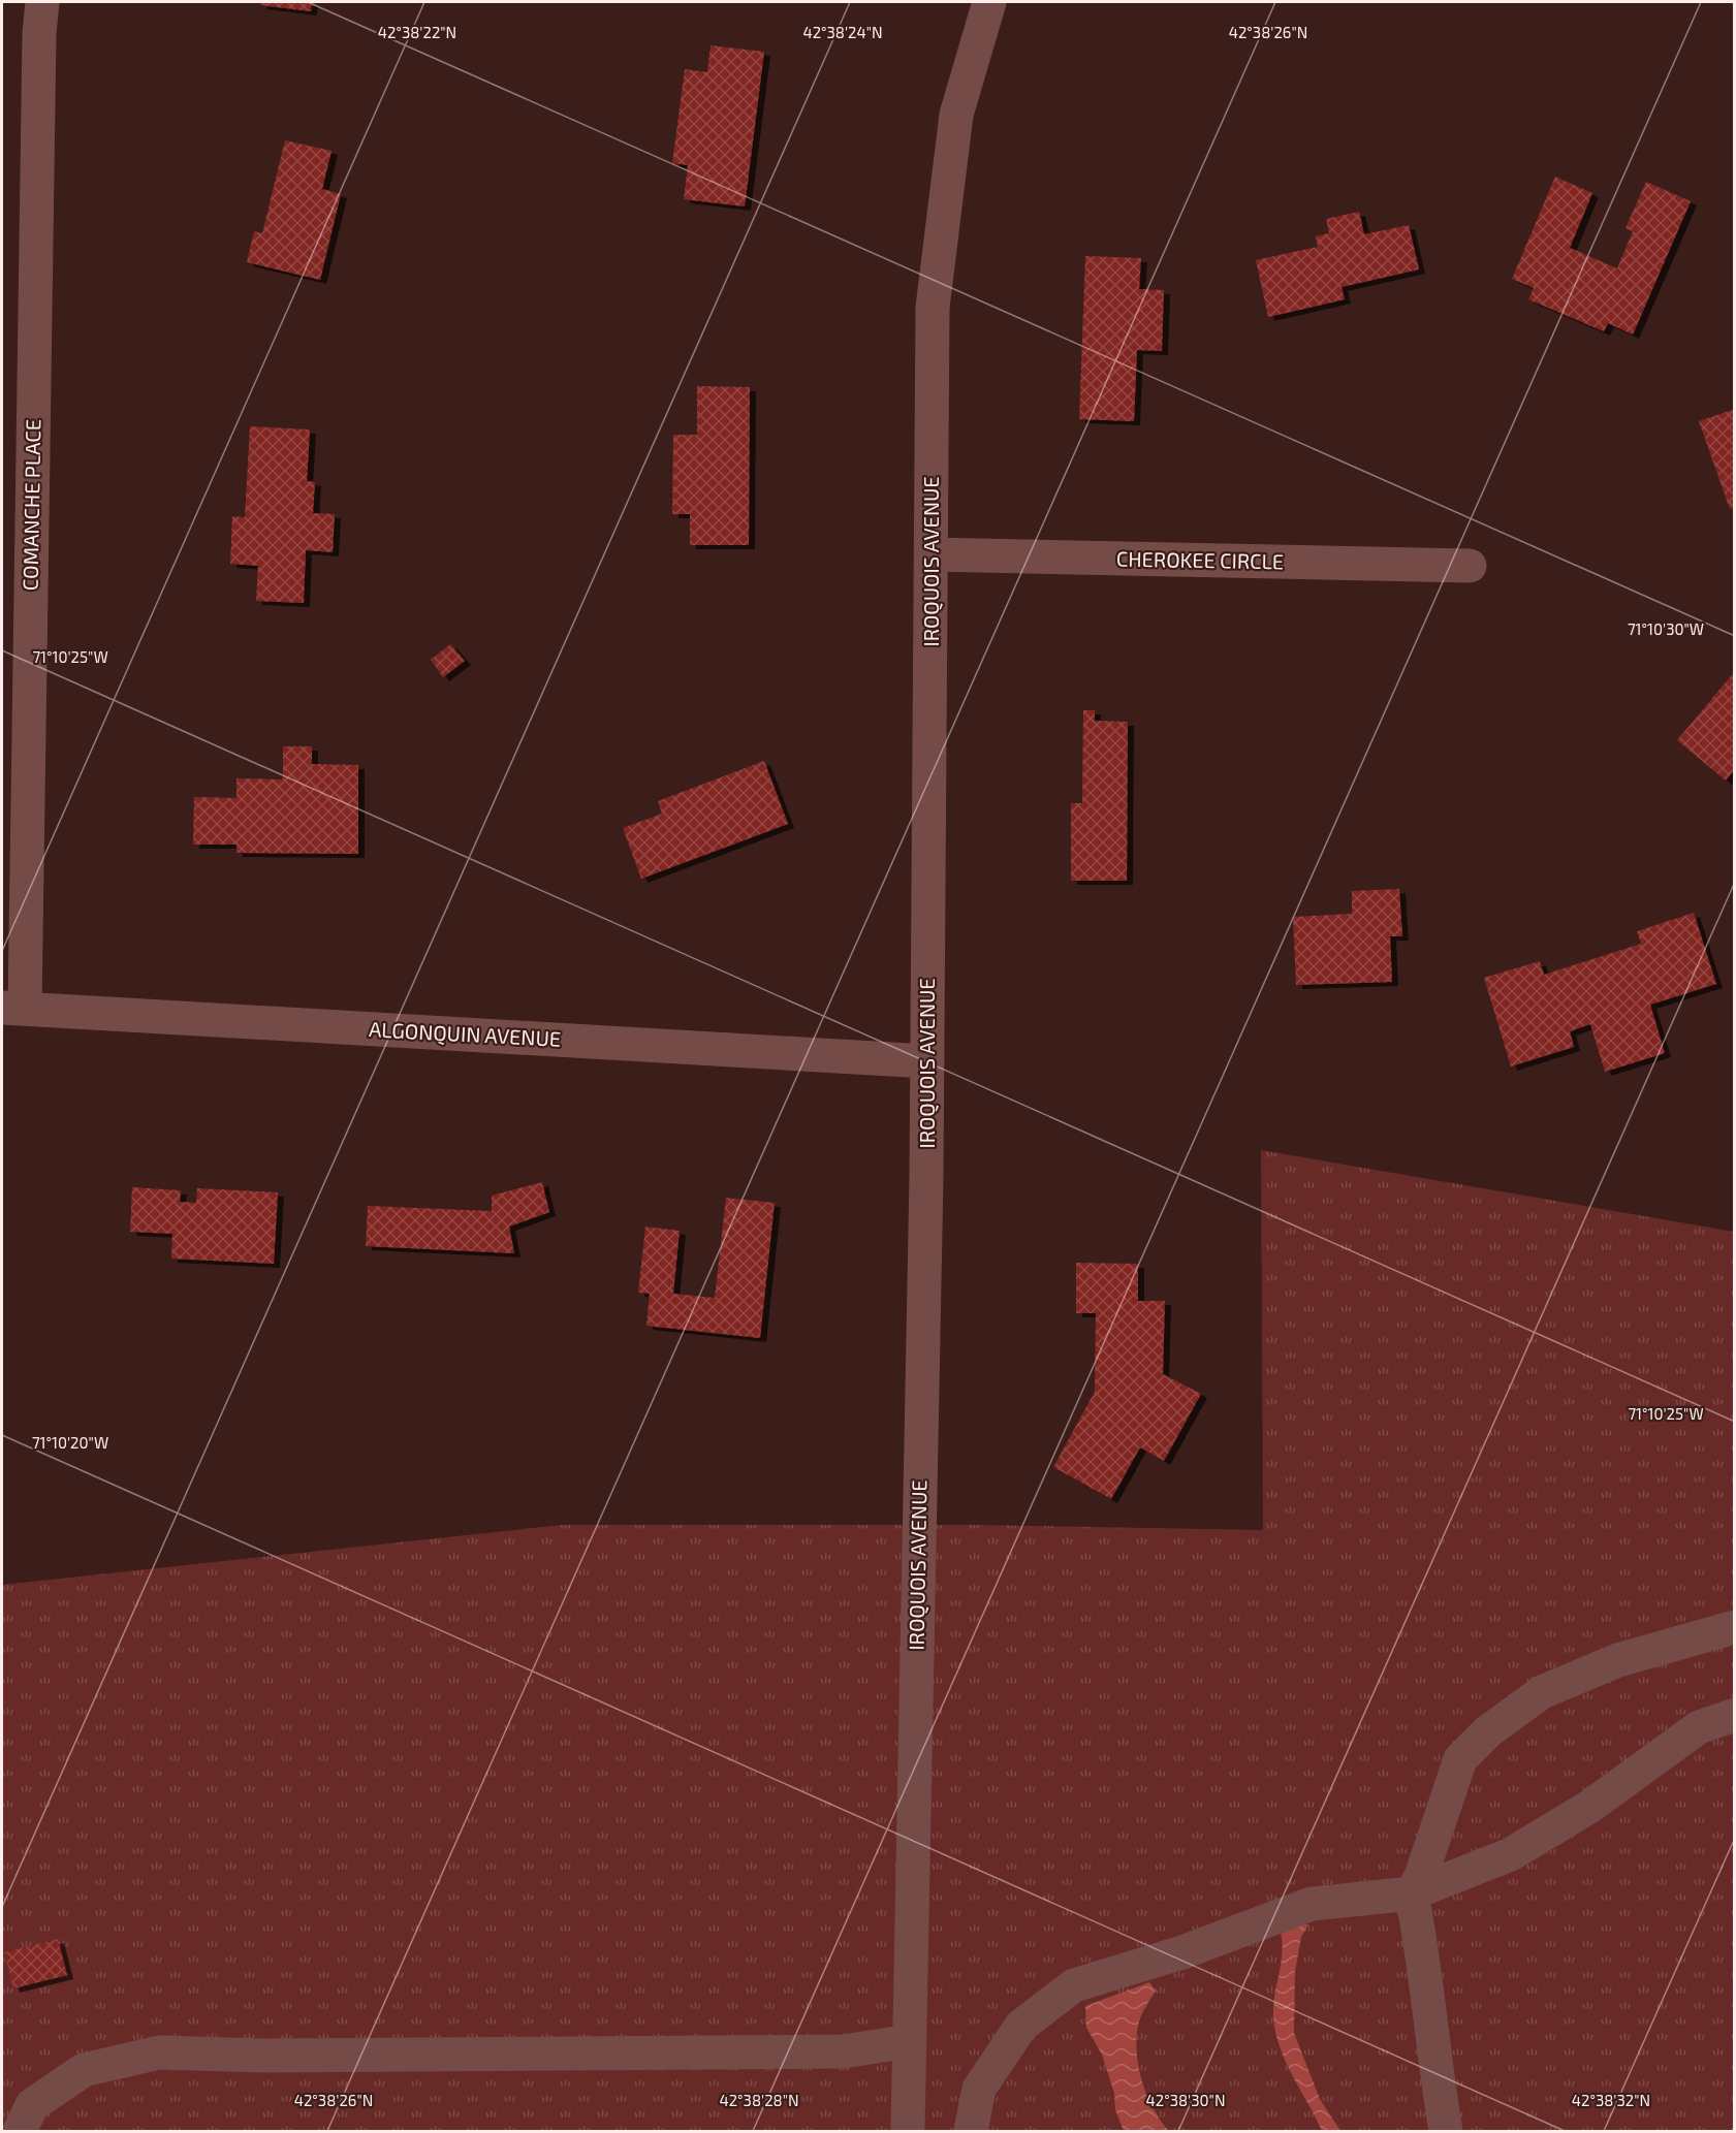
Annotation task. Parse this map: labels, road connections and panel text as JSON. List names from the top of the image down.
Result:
{
  "streets": {
    "street": [
      "COMANCHE PLACE",
      "CHEROKEE CIRCLE",
      "IROQUOIS AVENUE",
      "ALGONQUIN AVENUE"
    ]
  },
  "crossings": [
    ["COMANCHE PLACE", "ALGONQUIN AVENUE"],
    ["CHEROKEE CIRCLE", "IROQUOIS AVENUE"],
    ["IROQUOIS AVENUE", "ALGONQUIN AVENUE"]
  ],
  "coordinates": [
    "42°38'22\"N",
    "42°38'26\"N",
    "42°38'24\"N",
    "71°10'30\"W",
    "71°10'25\"W",
    "71°10'20\"W",
    "42°38'28\"N",
    "42°38'30\"N",
    "42°38'32\"N"
  ]
}
